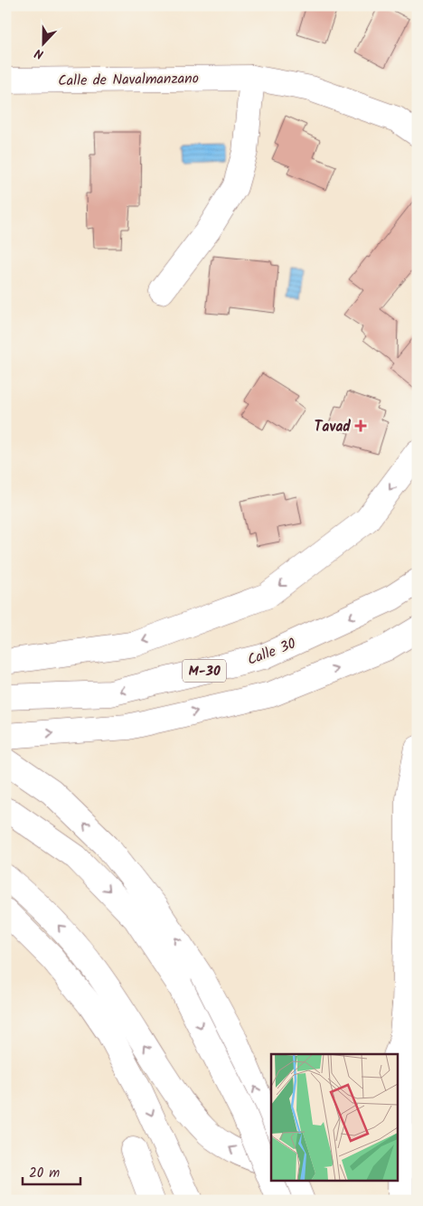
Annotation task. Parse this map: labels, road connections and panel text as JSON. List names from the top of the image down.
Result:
{
  "streets": {
    "main road": ["Calle de Navalmanzano", "Calle 30", "M-30"]
  },
  "places": {
    "health": ["Tavad"]
  },
  "scale_bar": "20 m",
  "north": "bottom"
}
